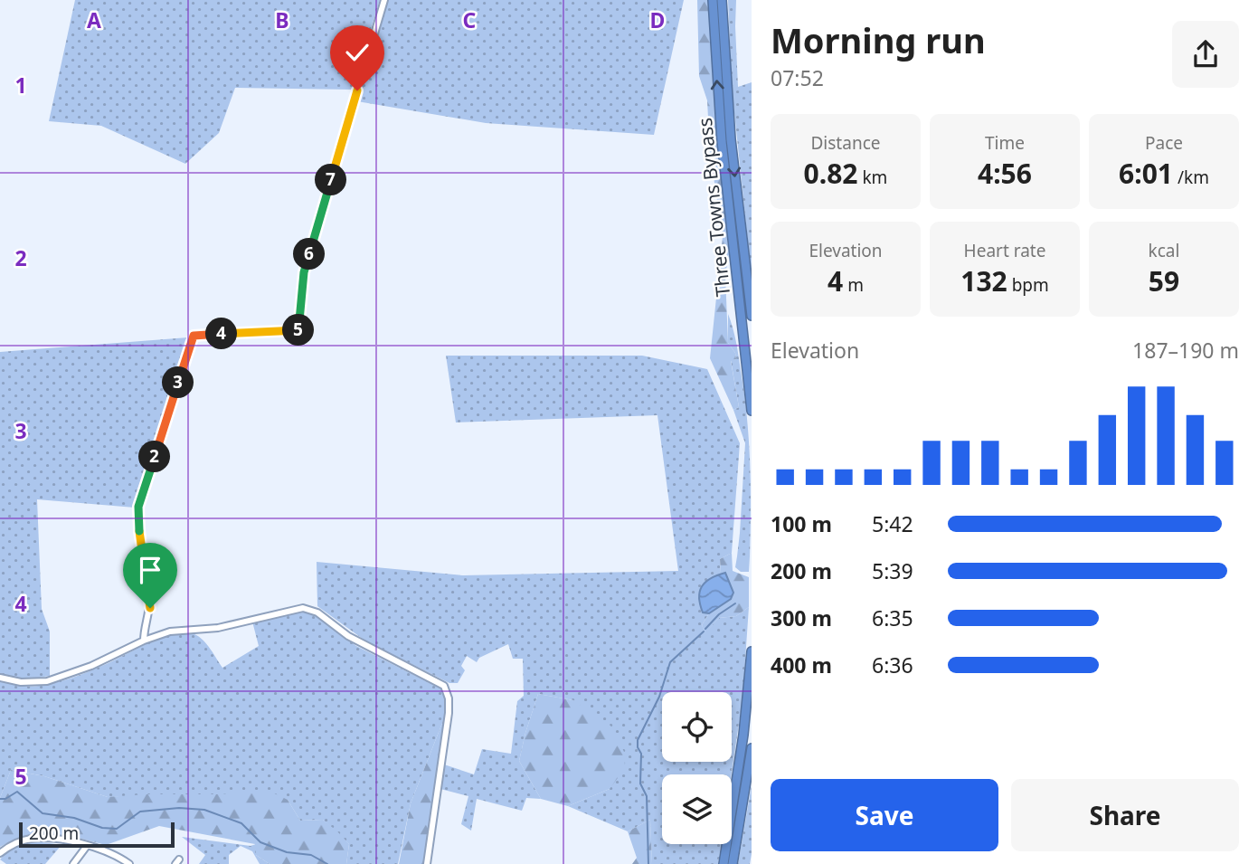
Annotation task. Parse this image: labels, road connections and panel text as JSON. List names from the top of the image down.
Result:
{
  "streets": {
    "highway": ["Three Towns Bypass"]
  },
  "scale_bar": "200 m",
  "page": {
    "heading": ["Morning run", "07:52"],
    "stats": [
      ["Distance", "0.82 km"],
      ["Time", "4:56"],
      ["Pace", "6:01 /km"],
      ["Elevation", "4 m"],
      ["Heart rate", "132 bpm"],
      ["kcal", "59"]
    ],
    "pins": [
      "7",
      "6",
      "5",
      "4",
      "3",
      "2"
    ],
    "chart": ["Elevation", "187–190 m"],
    "list": [
      {
        "name": "100 m",
        "note": "5:42"
      },
      {
        "name": "200 m",
        "note": "5:39"
      },
      {
        "name": "300 m",
        "note": "6:35"
      },
      {
        "name": "400 m",
        "note": "6:36"
      }
    ],
    "buttons": ["Save", "Share"],
    "scale": "200 m"
  },
  "grid": {
    "columns": [
      "A",
      "B",
      "C",
      "D"
    ],
    "rows": [
      "1",
      "2",
      "3",
      "4",
      "5"
    ]
  }
}
